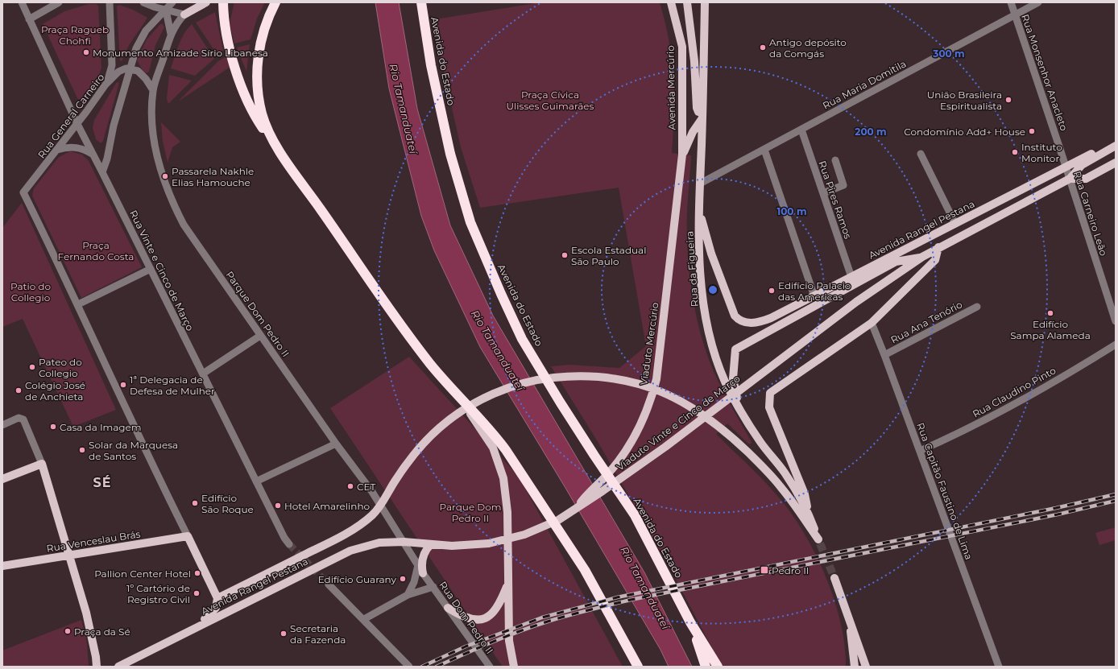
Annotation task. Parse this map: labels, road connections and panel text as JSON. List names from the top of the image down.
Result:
{
  "streets": {
    "highway": ["Avenida do Estado"],
    "main road": [
      "Avenida Mercúrio",
      "Avenida Rangel Pestana",
      "Rua da Figueira",
      "Viaduto Mercúrio",
      "Viaduto Vinte e Cinco de Março",
      "Rua Venceslau Brás"
    ],
    "street": [
      "Rua Monsenhor Anacleto",
      "Rua Maria Domitila",
      "Rua General Carneiro",
      "Rua Pires Ramos",
      "Rua Carneiro Leão",
      "Rua Vinte e Cinco de Março",
      "Parque Dom Pedro II",
      "Rua Ana Tenório",
      "Rua Claudino Pinto",
      "Rua Capitão Faustino de Lima",
      "Rua Dom Pedro II"
    ]
  },
  "crossings": [
    ["Rua Monsenhor Anacleto", "Rua Maria Domitila"],
    ["Rua Monsenhor Anacleto", "Rua Carneiro Leão"],
    ["Rua Monsenhor Anacleto", "Avenida Rangel Pestana"],
    ["Rua Maria Domitila", "Rua Pires Ramos"],
    ["Rua Maria Domitila", "Rua da Figueira"],
    ["Avenida Mercúrio", "Viaduto Mercúrio"],
    ["Rua General Carneiro", "Rua Vinte e Cinco de Março"],
    ["Rua Pires Ramos", "Avenida Rangel Pestana"],
    ["Rua Carneiro Leão", "Avenida Rangel Pestana"],
    ["Avenida Rangel Pestana", "Rua da Figueira"],
    ["Avenida Rangel Pestana", "Parque Dom Pedro II"],
    ["Avenida Rangel Pestana", "Viaduto Vinte e Cinco de Março"],
    ["Parque Dom Pedro II", "Viaduto Vinte e Cinco de Março"],
    ["Parque Dom Pedro II", "Rua Dom Pedro II"],
    ["Rua Ana Tenório", "Rua Capitão Faustino de Lima"],
    ["Viaduto Mercúrio", "Viaduto Vinte e Cinco de Março"],
    ["Rua Claudino Pinto", "Rua Capitão Faustino de Lima"]
  ],
  "districts": ["SÉ"],
  "water": ["Rio Tamanduateí"],
  "parks": [
    "Praça Ragueb Chohfi",
    "Praça Cívica Ulisses Guimarães",
    "Praça Fernando Costa",
    "Patio do Collegio",
    "Parque Dom Pedro II"
  ],
  "places": {
    "other": [
      "Antigo depósito da Comgás",
      "Monumento Amizade Sírio Libanesa",
      "União Brasileira Espiritualista",
      "Condomínio Add+ House",
      "Instituto Monitor",
      "Passarela Nakhle Elias Hamouche",
      "Escola Estadual São Paulo",
      "Edifício Palacio das Americas",
      "Edifício Sampa Alameda",
      "Pateo do Collegio",
      "1ª Delegacia de Defesa de Mulher",
      "Colégio José de Anchieta",
      "Casa da Imagem",
      "Solar da Marquesa de Santos",
      "CET",
      "Edifício São Roque",
      "Hotel Amarelinho",
      "Pallion Center Hotel",
      "Edifício Guarany",
      "1º Cartório de Registro Civil",
      "Praça da Sé",
      "Secretaria da Fazenda"
    ],
    "transit": ["Pedro II"]
  },
  "rings": ["300 m", "200 m", "100 m"]
}
